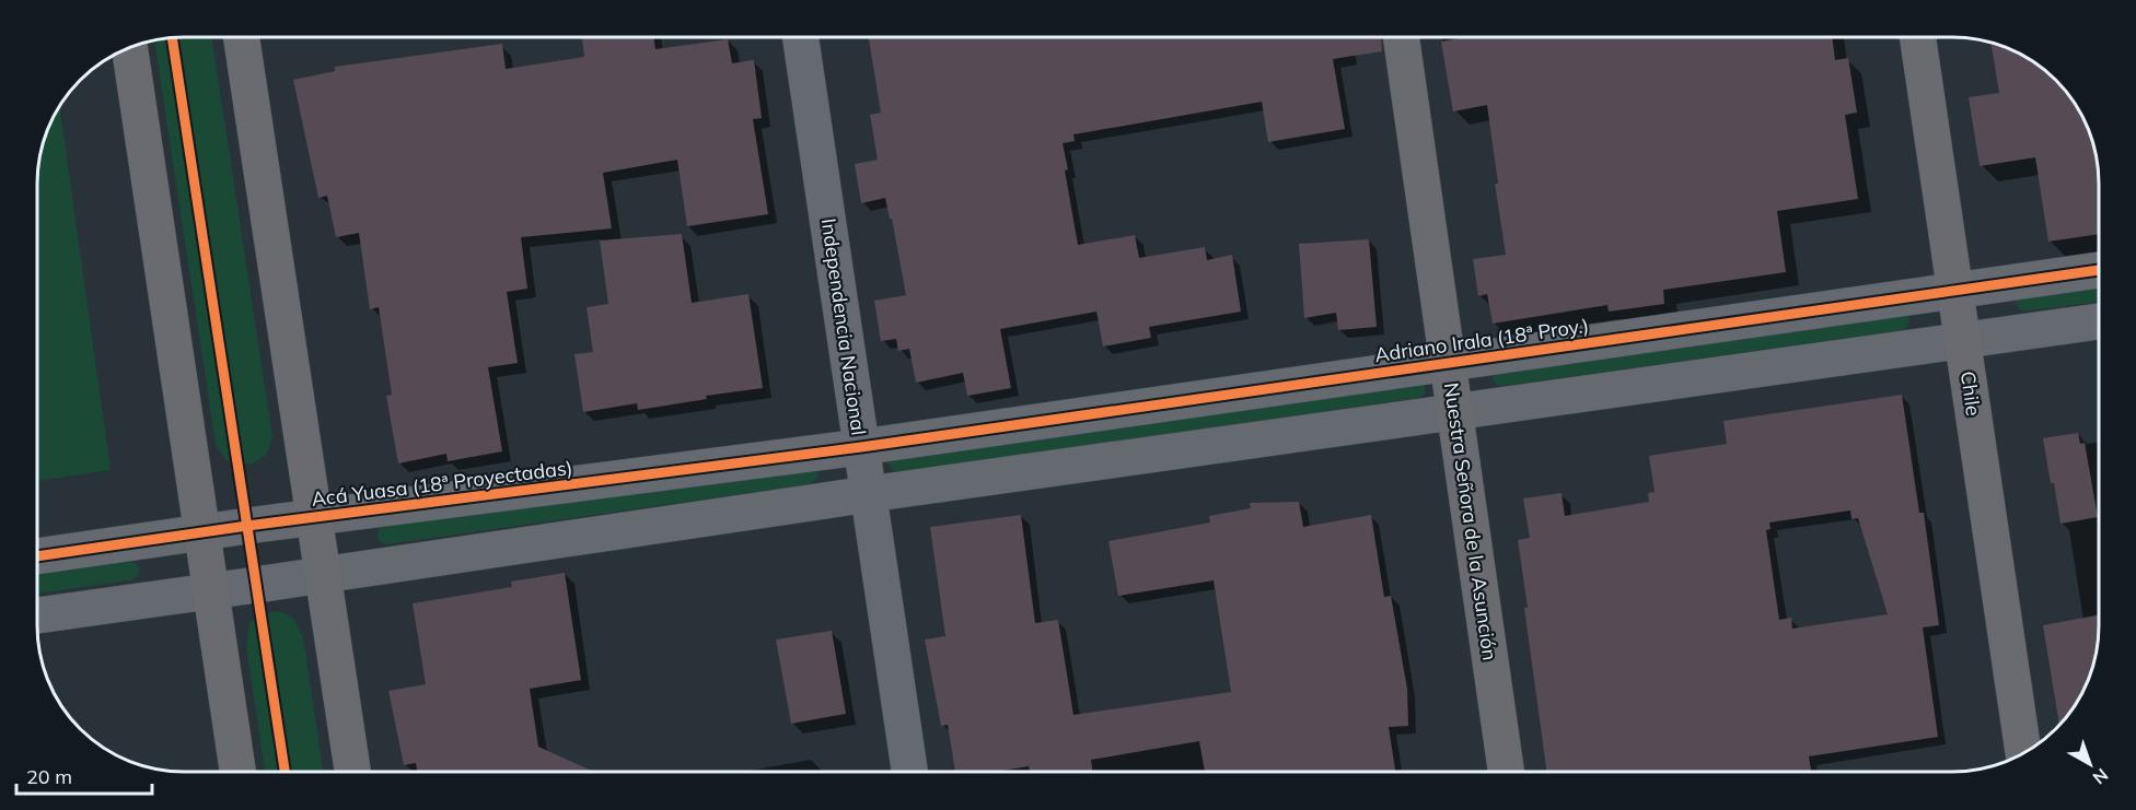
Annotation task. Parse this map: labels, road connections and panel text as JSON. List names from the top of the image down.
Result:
{
  "streets": {
    "street": [
      "Independencia Nacional",
      "Adriano Irala (18ª Proy.)",
      "Chile",
      "Acá Yuasa (18ª Proyectadas)",
      "Nuestra Señora de la Asunción"
    ]
  },
  "crossings": [
    ["Independencia Nacional", "Adriano Irala (18ª Proy.)"],
    ["Independencia Nacional", "Acá Yuasa (18ª Proyectadas)"],
    ["Adriano Irala (18ª Proy.)", "Chile"],
    ["Adriano Irala (18ª Proy.)", "Acá Yuasa (18ª Proyectadas)"],
    ["Adriano Irala (18ª Proy.)", "Nuestra Señora de la Asunción"]
  ],
  "scale_bar": "20 m",
  "north": "bottom right"
}
